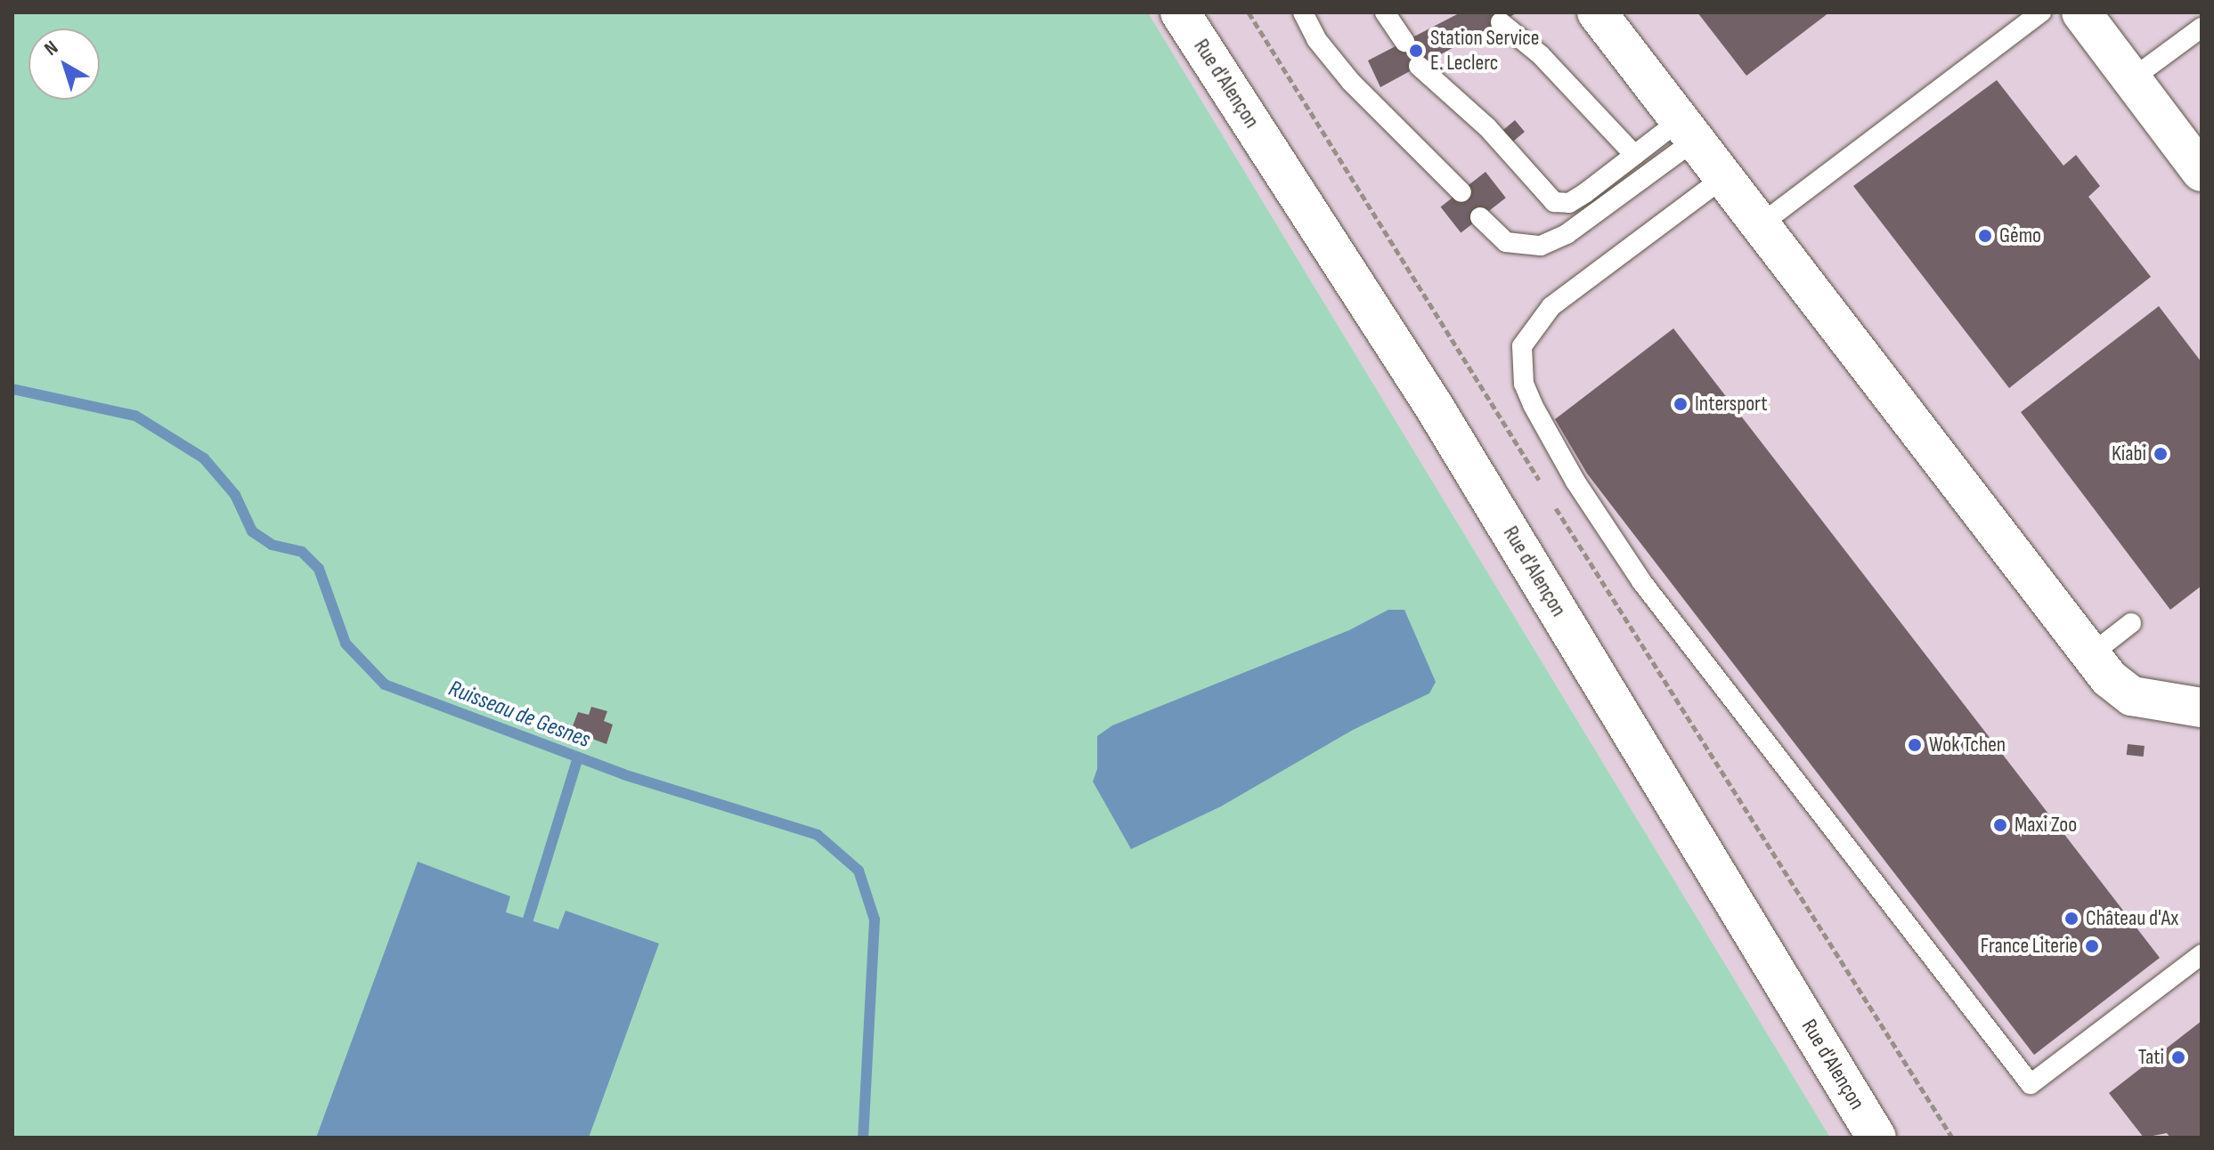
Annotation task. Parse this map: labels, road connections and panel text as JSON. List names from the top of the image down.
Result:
{
  "streets": {
    "street": ["Rue d'Alençon"]
  },
  "water": ["Ruisseau de Gesnes"],
  "places": [
    "Station Service E. Leclerc",
    "Gémo",
    "Intersport",
    "Kiabi",
    "Wok Tchen",
    "Maxi Zoo",
    "Château d'Ax",
    "France Literie",
    "Tati"
  ],
  "north": "top left"
}
